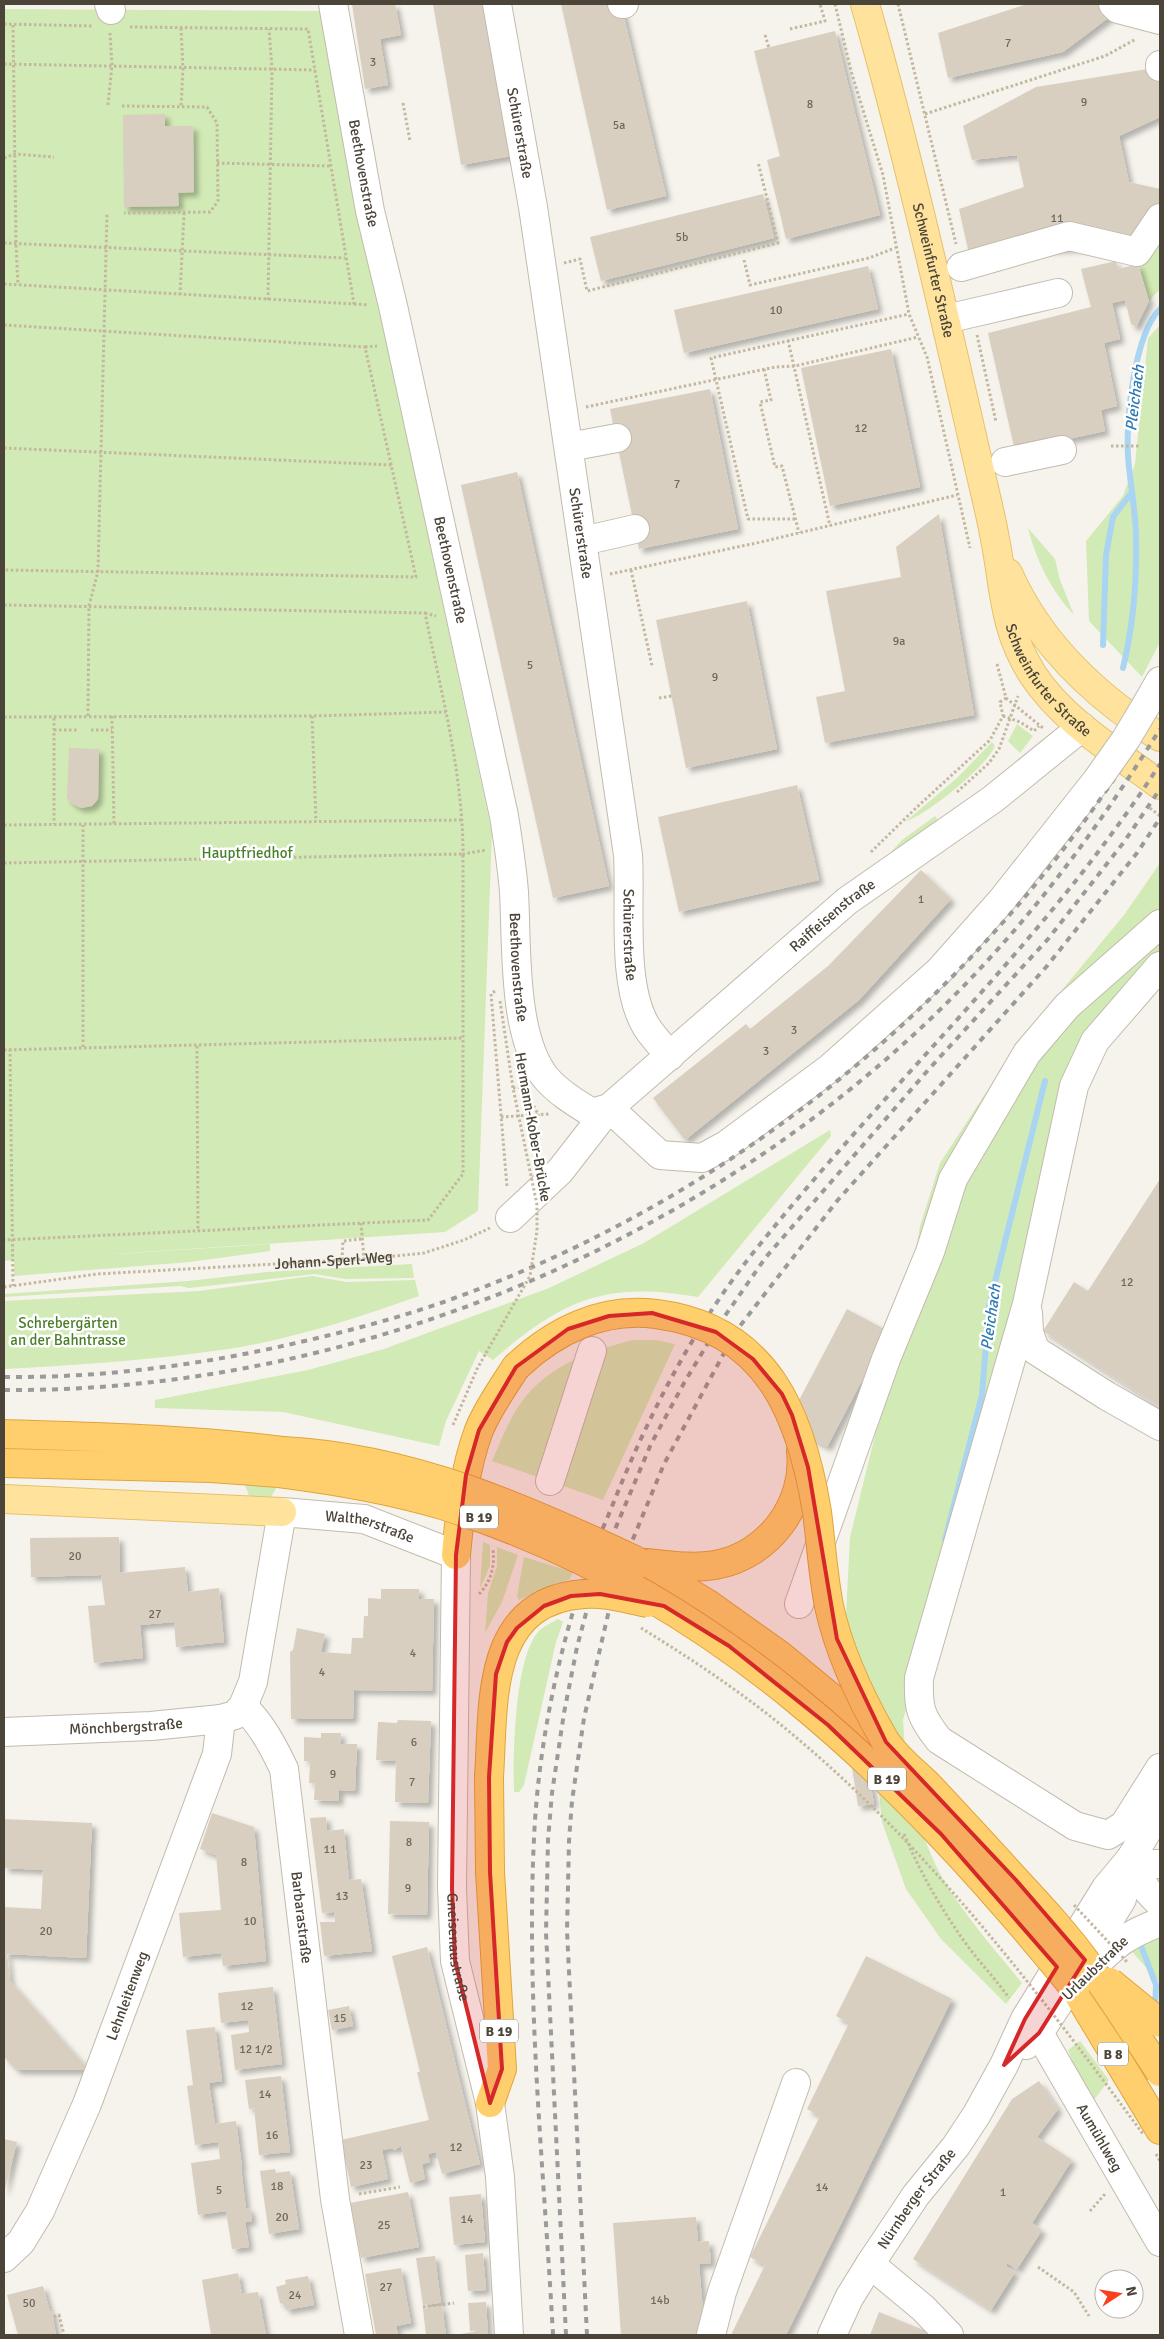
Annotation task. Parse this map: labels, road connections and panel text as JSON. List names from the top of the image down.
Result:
{
  "streets": {
    "highway": ["B 19", "B 8"],
    "main road": ["Schweinfurter Straße"],
    "street": [
      "Schürerstraße",
      "Beethovenstraße",
      "Raiffeisenstraße",
      "Waltherstraße",
      "Mönchbergstraße",
      "Barbarastraße",
      "Gneisenaustraße",
      "Urlaubstraße",
      "Lehnleitenweg",
      "Aumühlweg",
      "Nürnberger Straße"
    ],
    "path": ["Hermann-Kober-Brücke", "Johann-Sperl-Weg"]
  },
  "crossings": [
    ["Schürerstraße", "Raiffeisenstraße"],
    ["Beethovenstraße", "Raiffeisenstraße"],
    ["Schweinfurter Straße", "Raiffeisenstraße"],
    ["B 19", "Gneisenaustraße"],
    ["B 19", "Urlaubstraße"],
    ["B 19", "B 8"],
    ["B 19", "Nürnberger Straße"],
    ["Waltherstraße", "Gneisenaustraße"],
    ["Mönchbergstraße", "Barbarastraße"],
    ["Mönchbergstraße", "Lehnleitenweg"],
    ["Barbarastraße", "Lehnleitenweg"],
    ["Urlaubstraße", "B 8"],
    ["Urlaubstraße", "Nürnberger Straße"],
    ["B 8", "Nürnberger Straße"],
    ["Aumühlweg", "Nürnberger Straße"]
  ],
  "water": ["Pleichach"],
  "parks": ["Hauptfriedhof", "Schrebergärten an der Bahntrasse"],
  "house_numbers": [
    "7",
    "3",
    "9",
    "8",
    "5a",
    "11",
    "5b",
    "10",
    "12",
    "7",
    "9a",
    "5",
    "9",
    "1",
    "3",
    "3",
    "12",
    "20",
    "27",
    "4",
    "4",
    "6",
    "9",
    "7",
    "8",
    "11",
    "8",
    "9",
    "13",
    "10",
    "20",
    "12",
    "15",
    "12 1/2",
    "14",
    "16",
    "12",
    "23",
    "18",
    "14",
    "5",
    "1",
    "20",
    "14",
    "25",
    "27",
    "24",
    "14b",
    "50"
  ],
  "north": "right"
}
